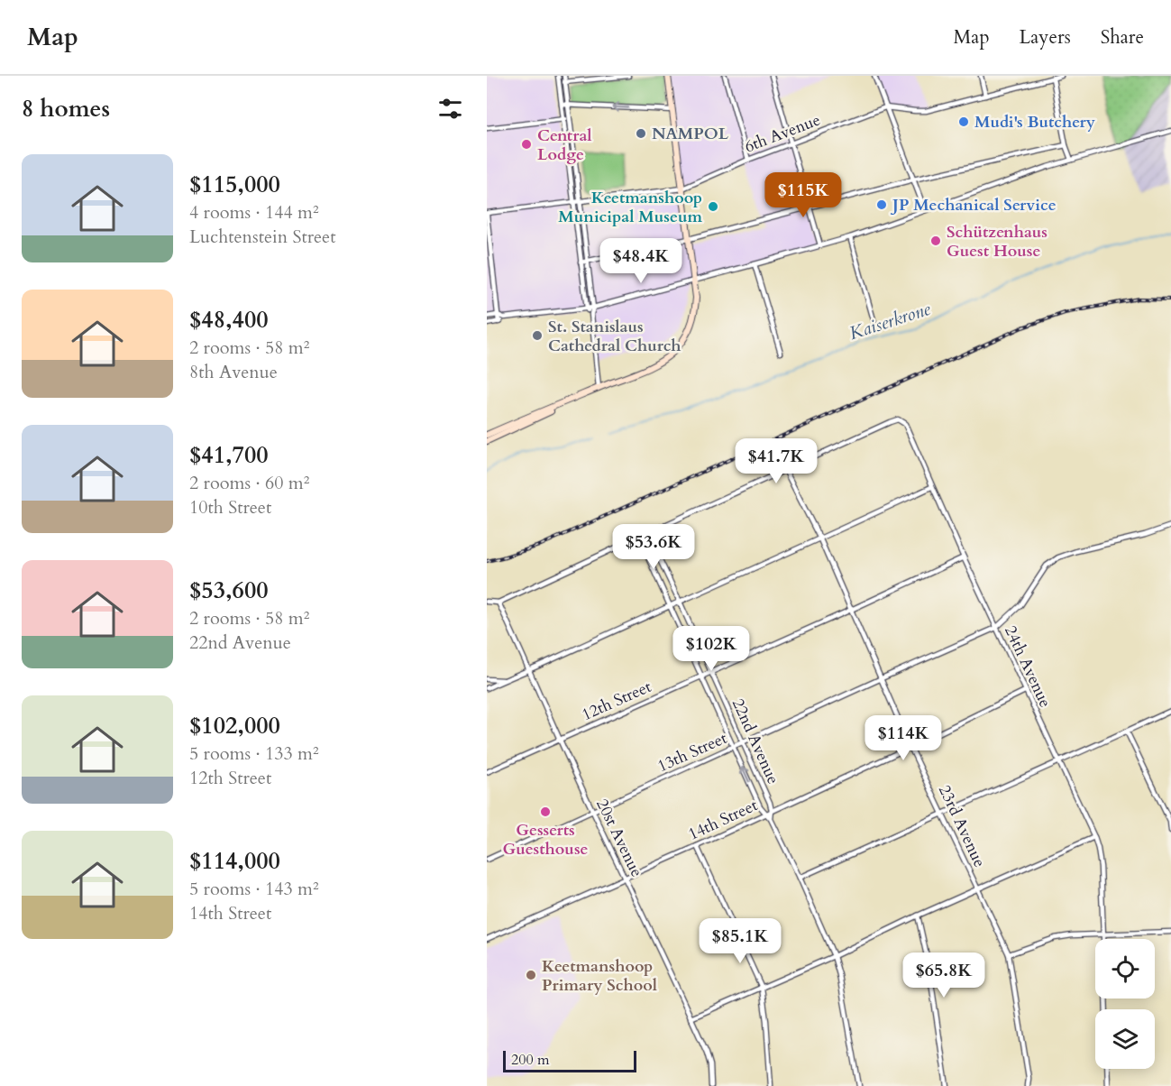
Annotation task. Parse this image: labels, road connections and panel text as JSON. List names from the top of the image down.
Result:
{
  "streets": {
    "street": [
      "6th Avenue",
      "24th Avenue",
      "12th Street",
      "22nd Avenue",
      "13th Street",
      "14th Street",
      "23rd Avenue",
      "20st Avenue"
    ]
  },
  "crossings": [
    ["24th Avenue", "12th Street"],
    ["24th Avenue", "13th Street"],
    ["24th Avenue", "14th Street"],
    ["24th Avenue", "23rd Avenue"],
    ["12th Street", "22nd Avenue"],
    ["12th Street", "23rd Avenue"],
    ["12th Street", "20st Avenue"],
    ["22nd Avenue", "13th Street"],
    ["22nd Avenue", "14th Street"],
    ["13th Street", "23rd Avenue"],
    ["13th Street", "20st Avenue"],
    ["14th Street", "23rd Avenue"],
    ["14th Street", "20st Avenue"]
  ],
  "water": ["Kaiserkrone"],
  "places": [
    "Mudi's Butchery",
    "NAMPOL",
    "Central Lodge",
    "JP Mechanical Service",
    "Keetmanshoop Municipal Museum",
    "Schützenhaus Guest House",
    "St. Stanislaus Cathedral Church",
    "Gesserts Guesthouse",
    "Keetmanshoop Primary School"
  ],
  "scale_bar": "200 m",
  "page": {
    "header": "Map",
    "nav": ["Map", "Layers", "Share"],
    "heading": "8 homes",
    "list": [
      {
        "name": "$115,000",
        "note": "4 rooms · 144 m² · Luchtenstein Street"
      },
      {
        "name": "$48,400",
        "note": "2 rooms · 58 m² · 8th Avenue"
      },
      {
        "name": "$41,700",
        "note": "2 rooms · 60 m² · 10th Street"
      },
      {
        "name": "$53,600",
        "note": "2 rooms · 58 m² · 22nd Avenue"
      },
      {
        "name": "$102,000",
        "note": "5 rooms · 133 m² · 12th Street"
      },
      {
        "name": "$114,000",
        "note": "5 rooms · 143 m² · 14th Street"
      }
    ],
    "price": [
      "$115K",
      "$48.4K",
      "$41.7K",
      "$53.6K",
      "$102K",
      "$114K",
      "$85.1K",
      "$65.8K"
    ],
    "scale": "200 m"
  }
}
